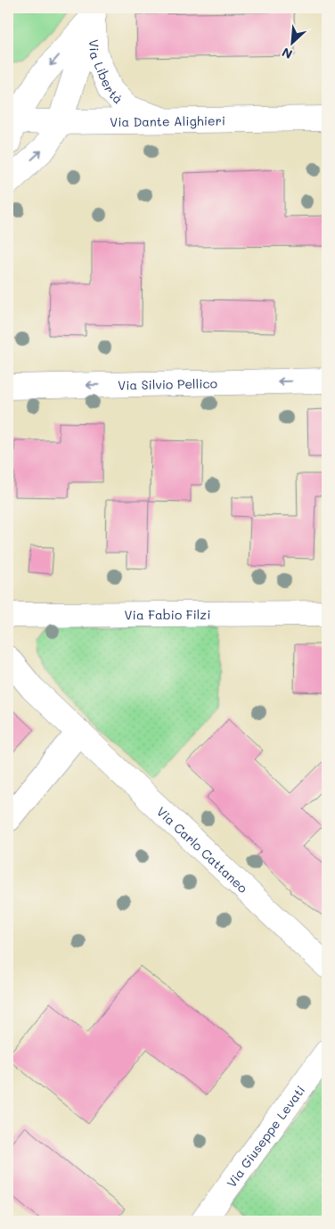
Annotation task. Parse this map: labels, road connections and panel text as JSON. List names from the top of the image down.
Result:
{
  "streets": {
    "street": [
      "Via Libertà",
      "Via Dante Alighieri",
      "Via Silvio Pellico",
      "Via Fabio Filzi",
      "Via Carlo Cattaneo",
      "Via Giuseppe Levati"
    ]
  },
  "crossings": [
    ["Via Libertà", "Via Dante Alighieri"]
  ],
  "one_way": ["Via Silvio Pellico"],
  "north": "bottom left"
}
